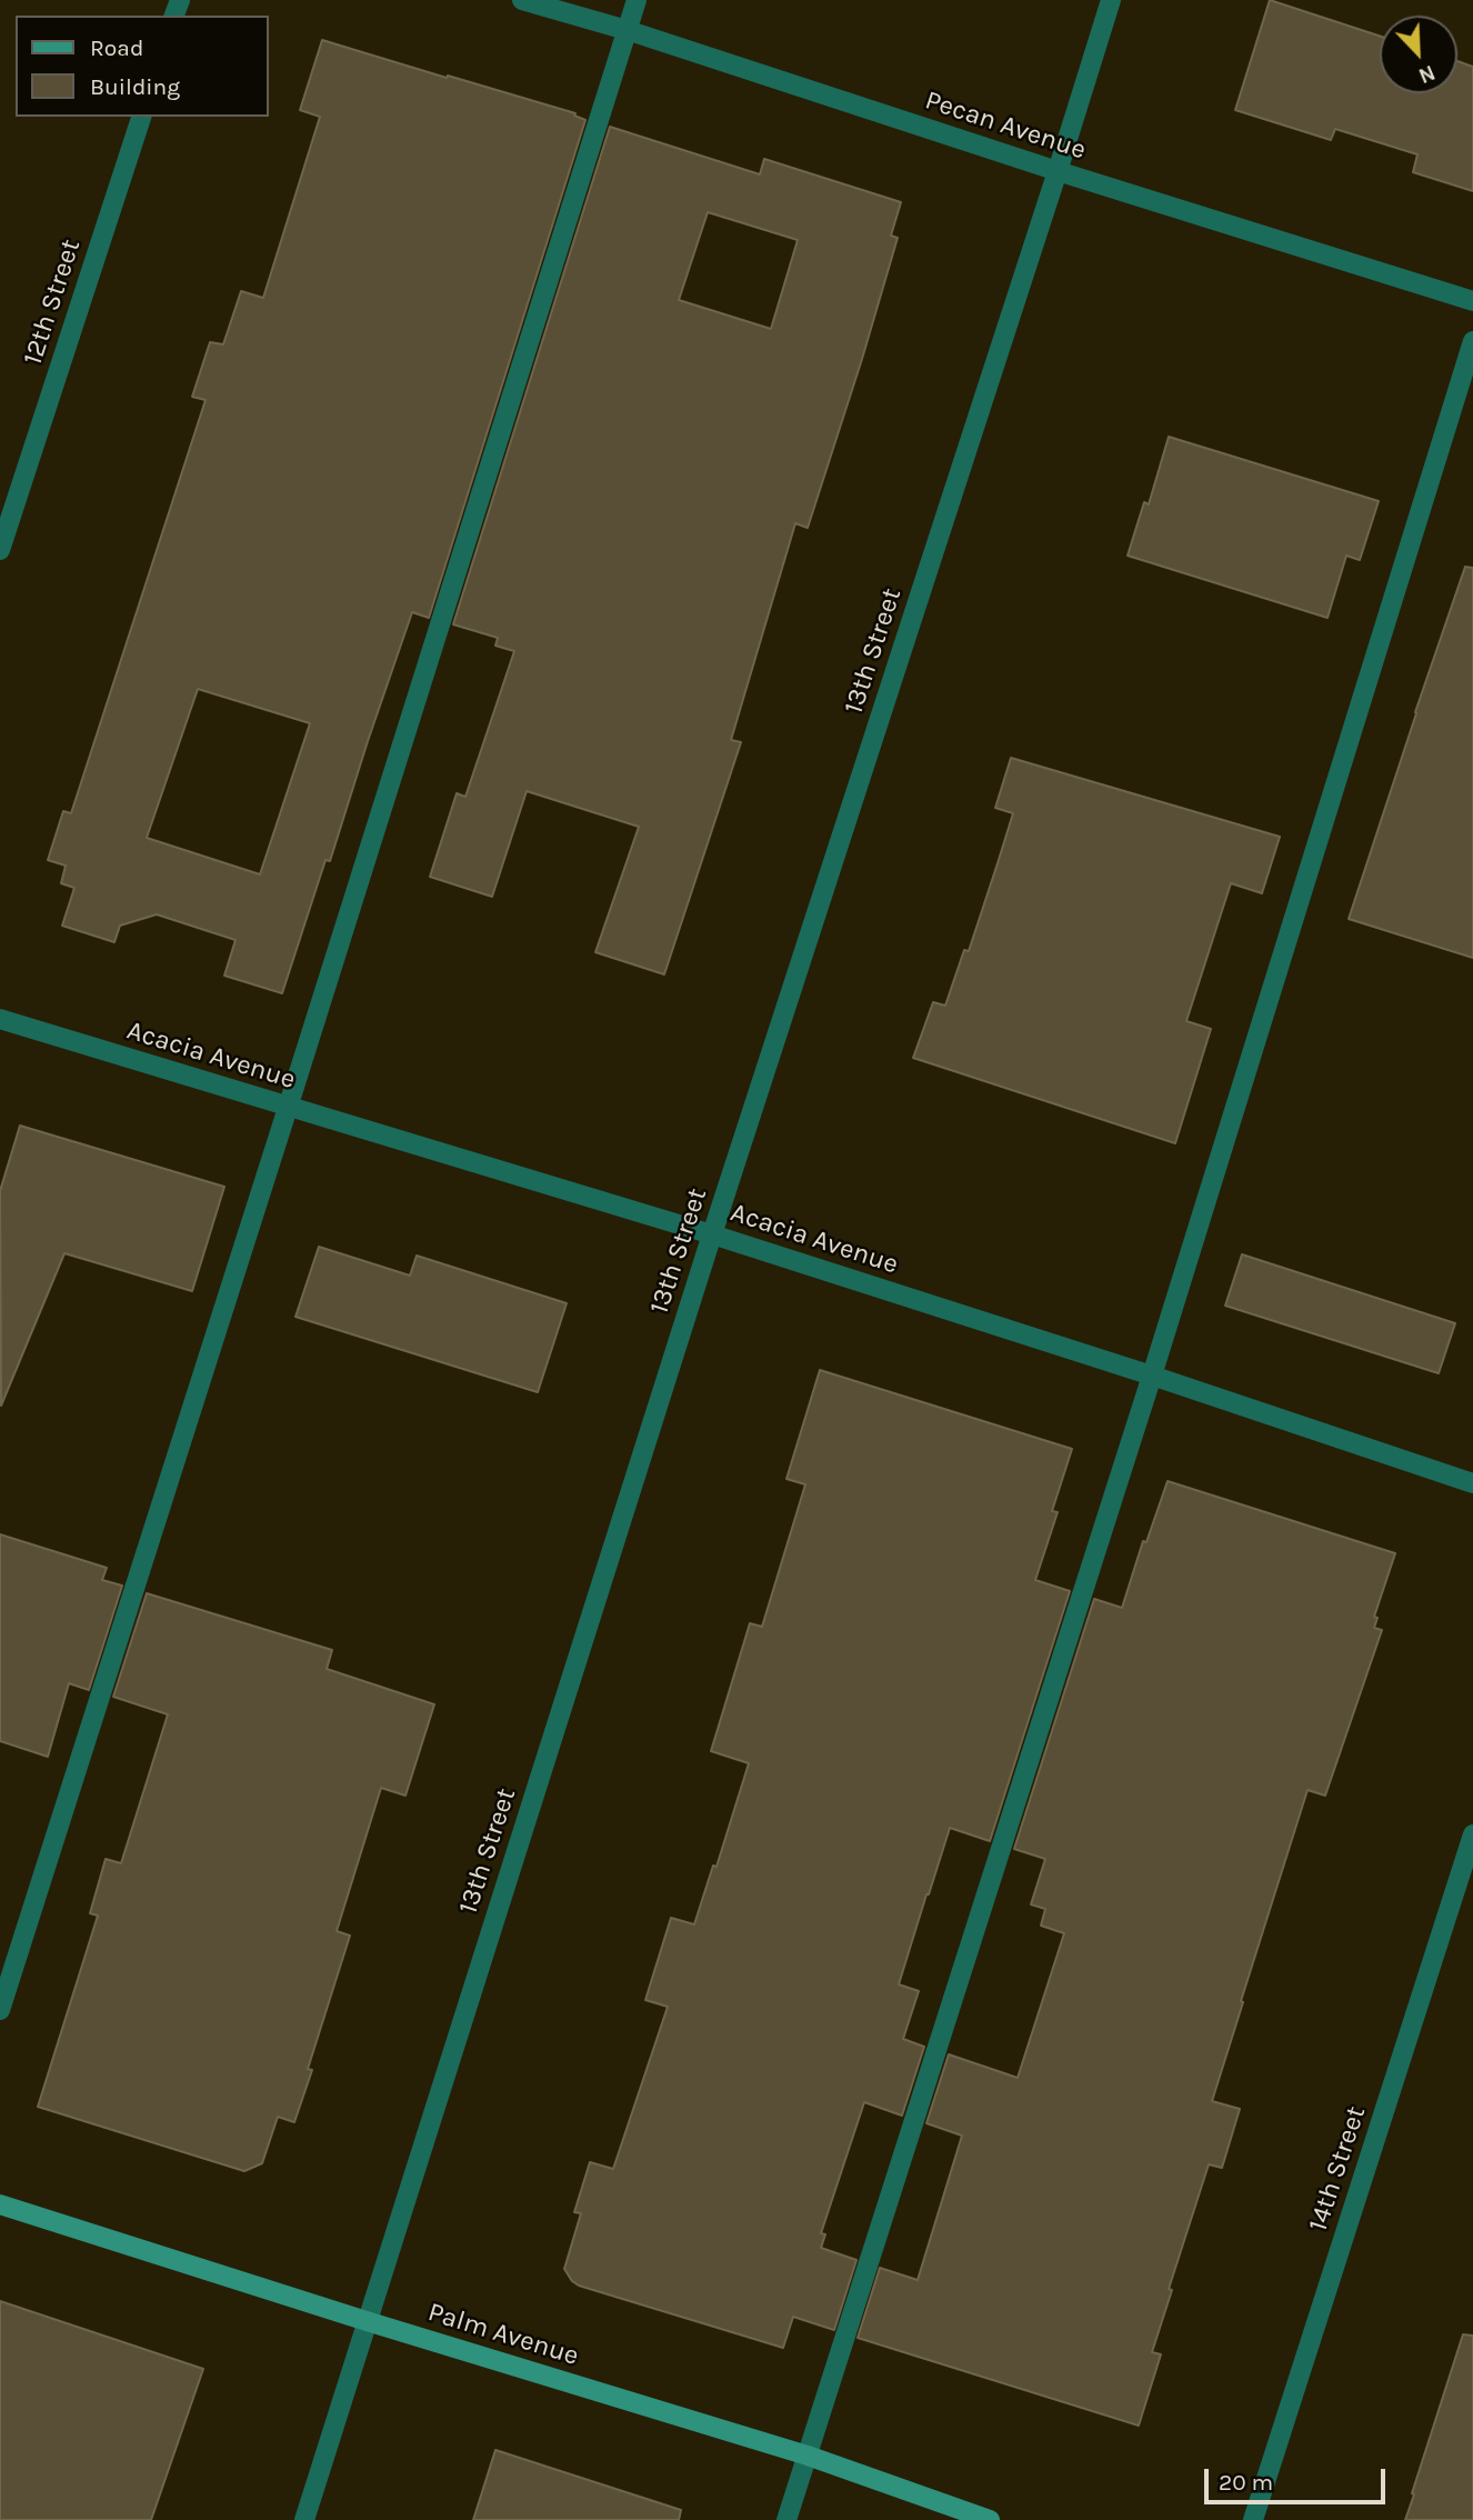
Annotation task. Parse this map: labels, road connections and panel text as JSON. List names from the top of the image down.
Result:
{
  "streets": {
    "street": [
      "Pecan Avenue",
      "12th Street",
      "13th Street",
      "Acacia Avenue",
      "14th Street",
      "Palm Avenue"
    ]
  },
  "crossings": [
    ["Pecan Avenue", "13th Street"],
    ["13th Street", "Acacia Avenue"],
    ["13th Street", "Palm Avenue"]
  ],
  "legend": ["Road", "Building"],
  "scale_bar": "20 m",
  "north": "bottom right"
}
